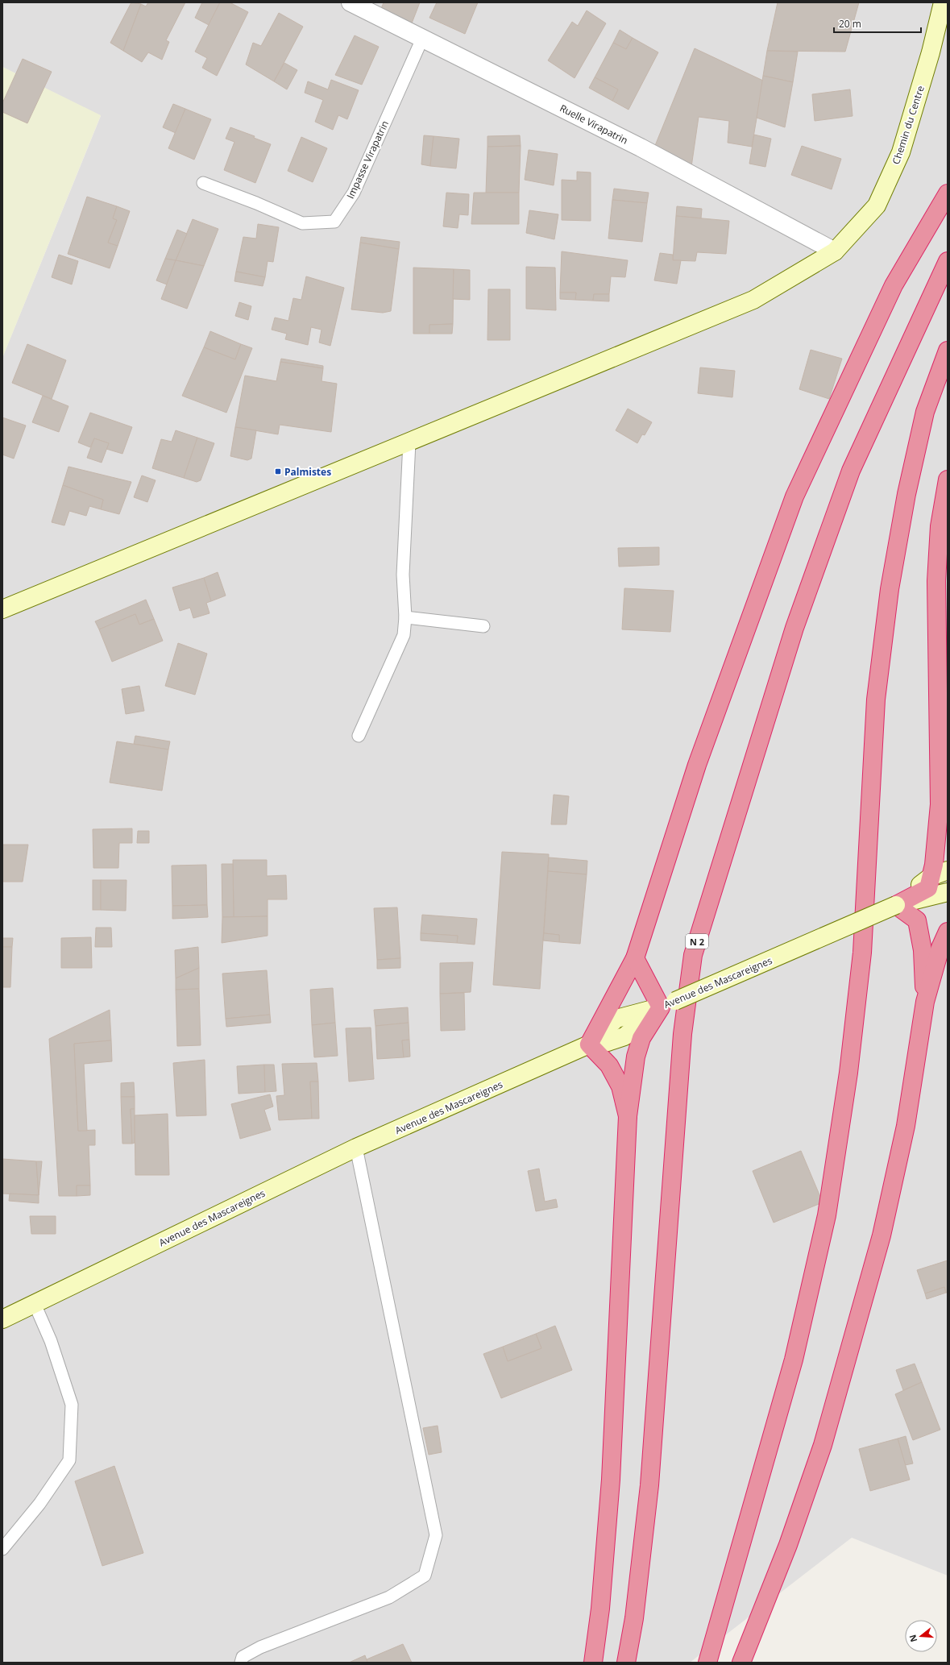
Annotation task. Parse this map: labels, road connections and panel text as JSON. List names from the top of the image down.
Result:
{
  "streets": {
    "highway": ["N 2"],
    "street": ["Ruelle Virapatrin", "Chemin du Centre", "Avenue des Mascareignes"],
    "lane": ["Impasse Virapatrin"]
  },
  "crossings": [
    ["Ruelle Virapatrin", "Chemin du Centre"],
    ["Ruelle Virapatrin", "Impasse Virapatrin"]
  ],
  "places": {
    "transit": ["Palmistes"]
  },
  "scale_bar": "20 m",
  "north": "left"
}
